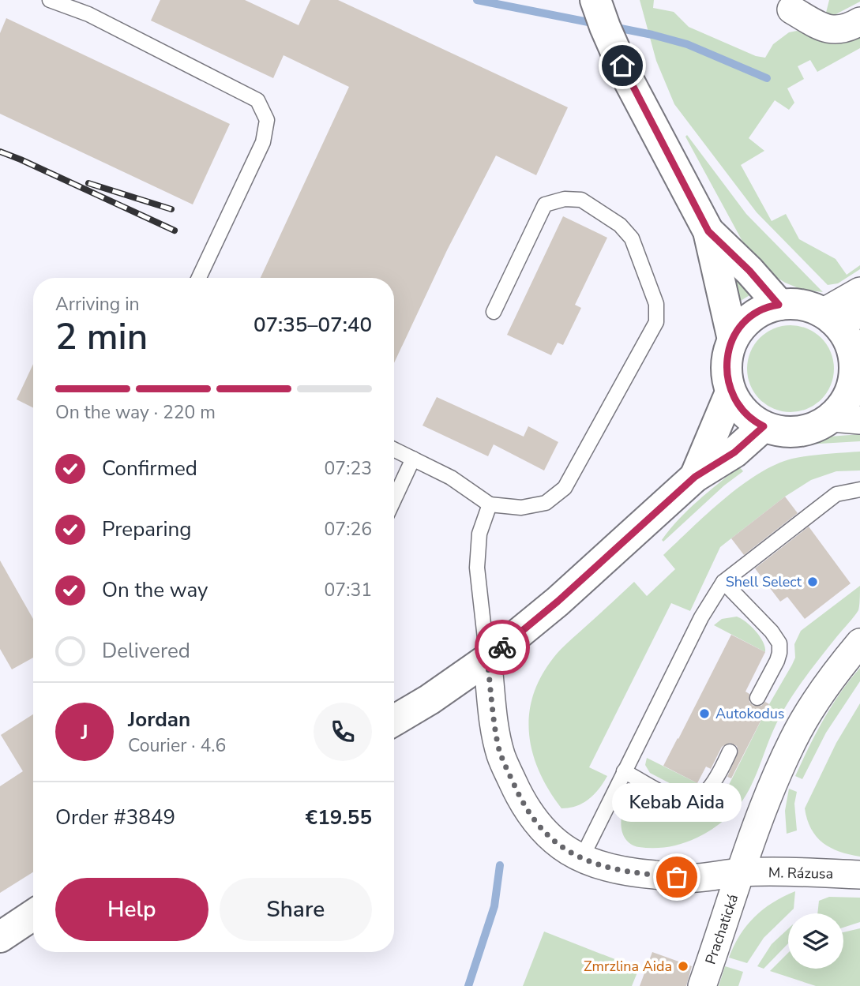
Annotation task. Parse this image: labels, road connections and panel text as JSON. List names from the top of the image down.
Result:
{
  "streets": {
    "street": ["M. Rázusa", "Prachatická"]
  },
  "crossings": [
    ["M. Rázusa", "Prachatická"]
  ],
  "places": [
    "Shell Select",
    "Autokodus",
    "Kebab Aida",
    "Zmrzlina Aida"
  ],
  "page": {
    "heading": ["2 min", "Arriving in", "07:35–07:40"],
    "panel": [
      "Jordan",
      "Courier · 4.6",
      "Order #3849",
      "€19.55"
    ],
    "bar": "On the way · 220 m",
    "list": [
      ["Confirmed", "07:23"],
      ["Preparing", "07:26"],
      ["On the way", "07:31"],
      "Delivered"
    ],
    "round": "J",
    "bubble": "Kebab Aida",
    "buttons": ["Help", "Share"]
  }
}
